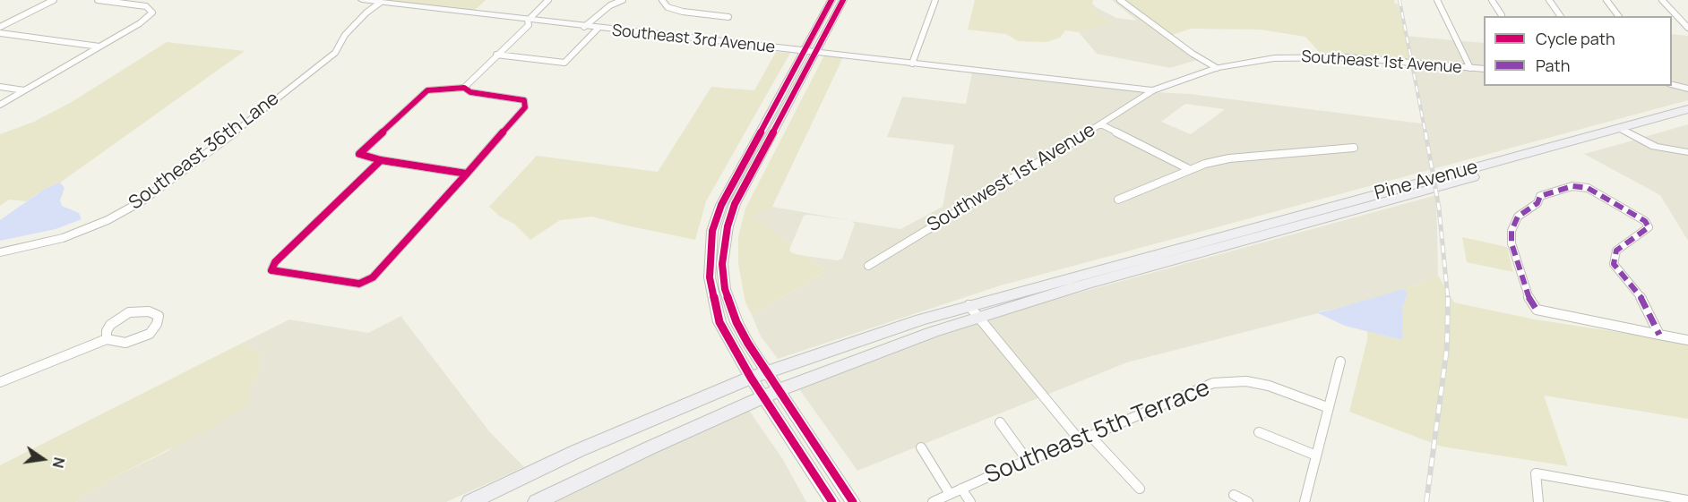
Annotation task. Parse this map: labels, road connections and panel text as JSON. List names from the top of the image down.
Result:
{
  "streets": {
    "highway": ["Pine Avenue"],
    "main road": ["Southeast 3rd Avenue", "Southeast 1st Avenue"],
    "street": ["Southeast 36th Lane", "Southwest 1st Avenue", "Southeast 5th Terrace"]
  },
  "crossings": [
    ["Southeast 3rd Avenue", "Southeast 1st Avenue"],
    ["Southeast 3rd Avenue", "Southeast 36th Lane"],
    ["Southeast 3rd Avenue", "Southwest 1st Avenue"],
    ["Southeast 1st Avenue", "Southwest 1st Avenue"]
  ],
  "legend": ["Cycle path", "Path"],
  "north": "right"
}
